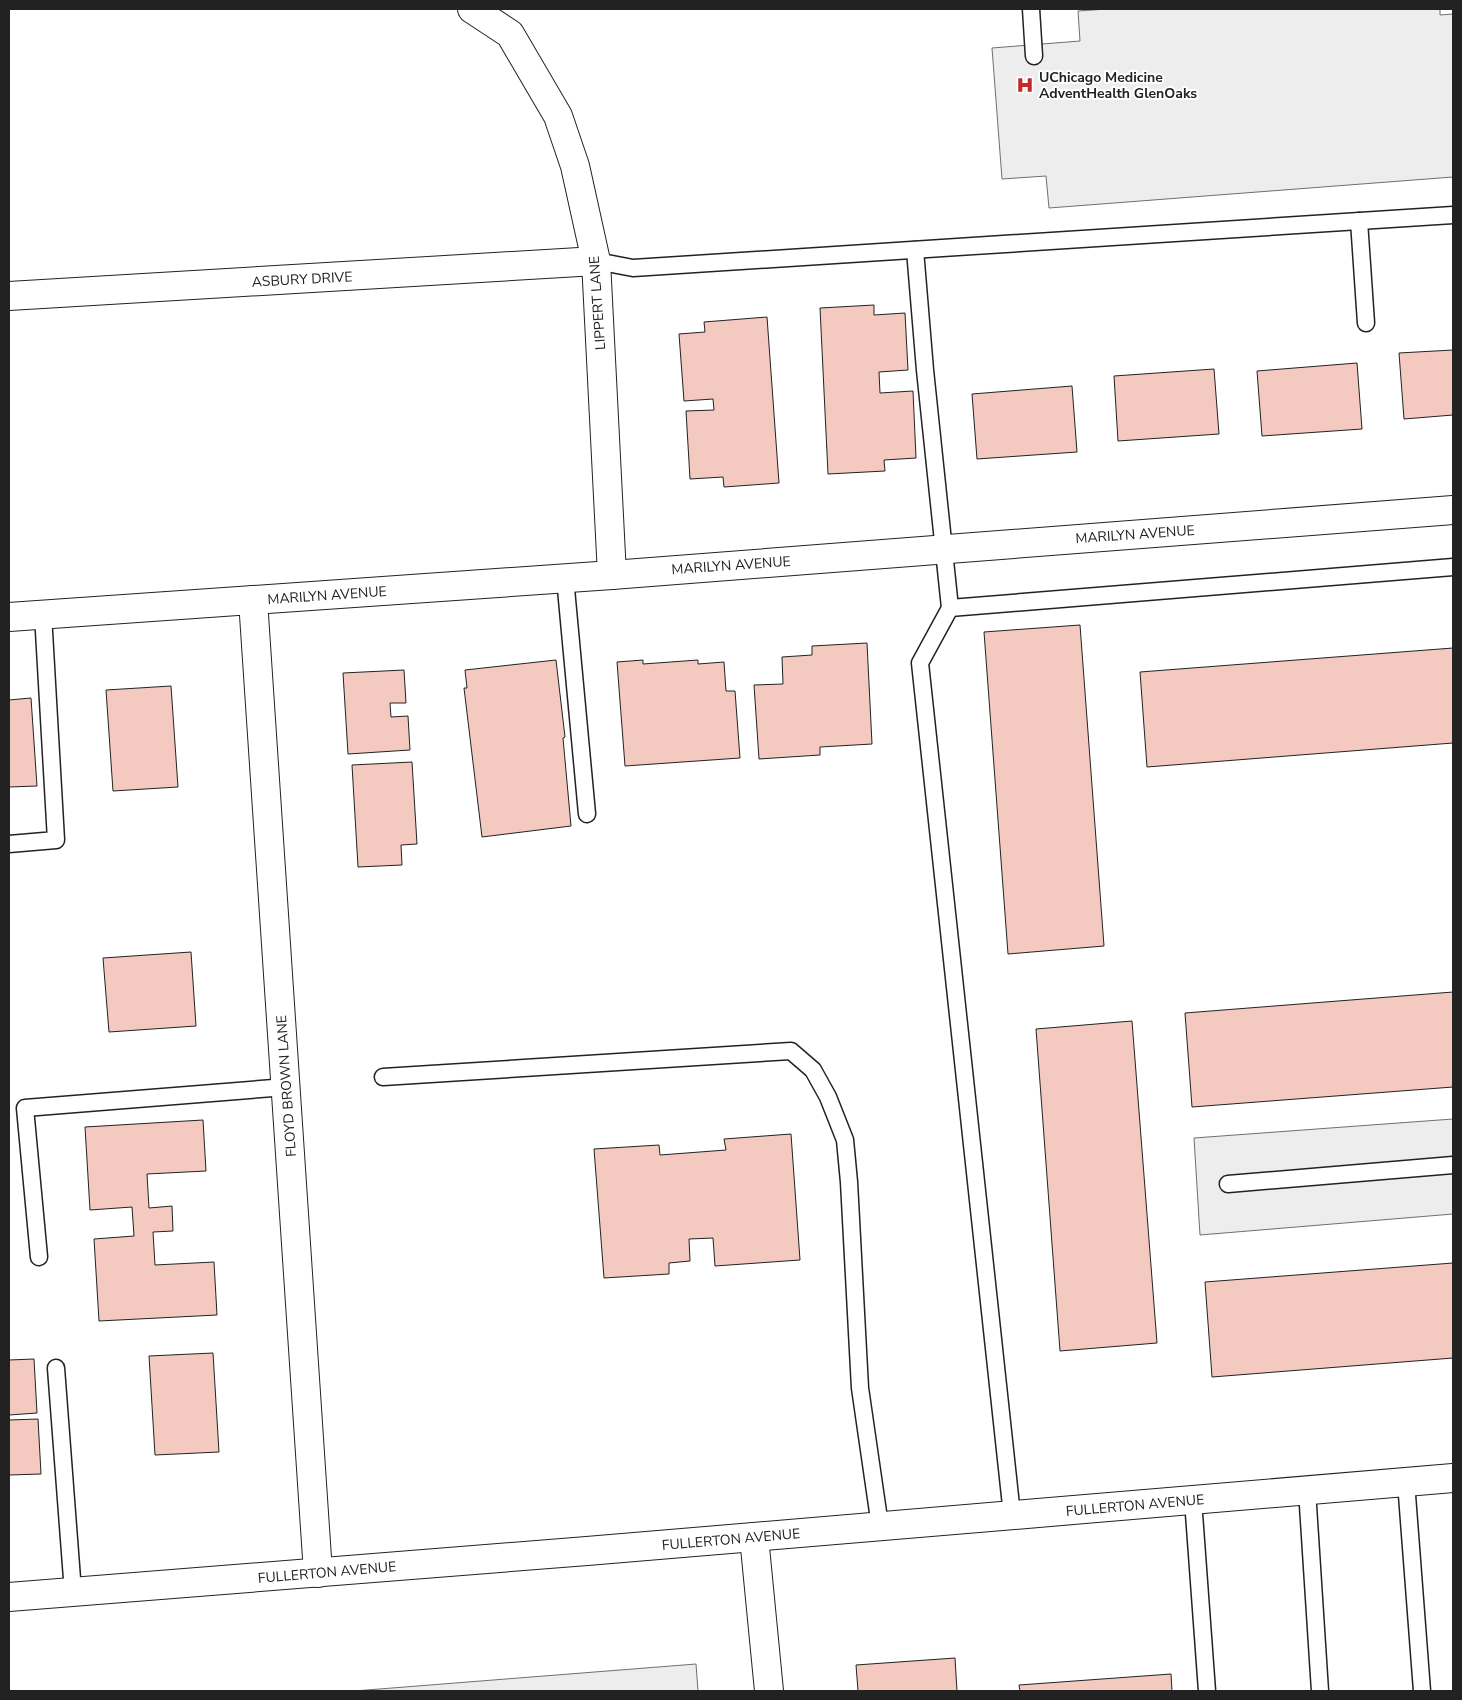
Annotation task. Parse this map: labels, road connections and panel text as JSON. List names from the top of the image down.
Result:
{
  "streets": {
    "street": [
      "ASBURY DRIVE",
      "LIPPERT LANE",
      "MARILYN AVENUE",
      "FLOYD BROWN LANE",
      "FULLERTON AVENUE"
    ]
  },
  "crossings": [
    ["ASBURY DRIVE", "LIPPERT LANE"],
    ["LIPPERT LANE", "MARILYN AVENUE"],
    ["MARILYN AVENUE", "FLOYD BROWN LANE"],
    ["FLOYD BROWN LANE", "FULLERTON AVENUE"]
  ],
  "places": {
    "hospital": ["UChicago Medicine AdventHealth GlenOaks"]
  }
}
